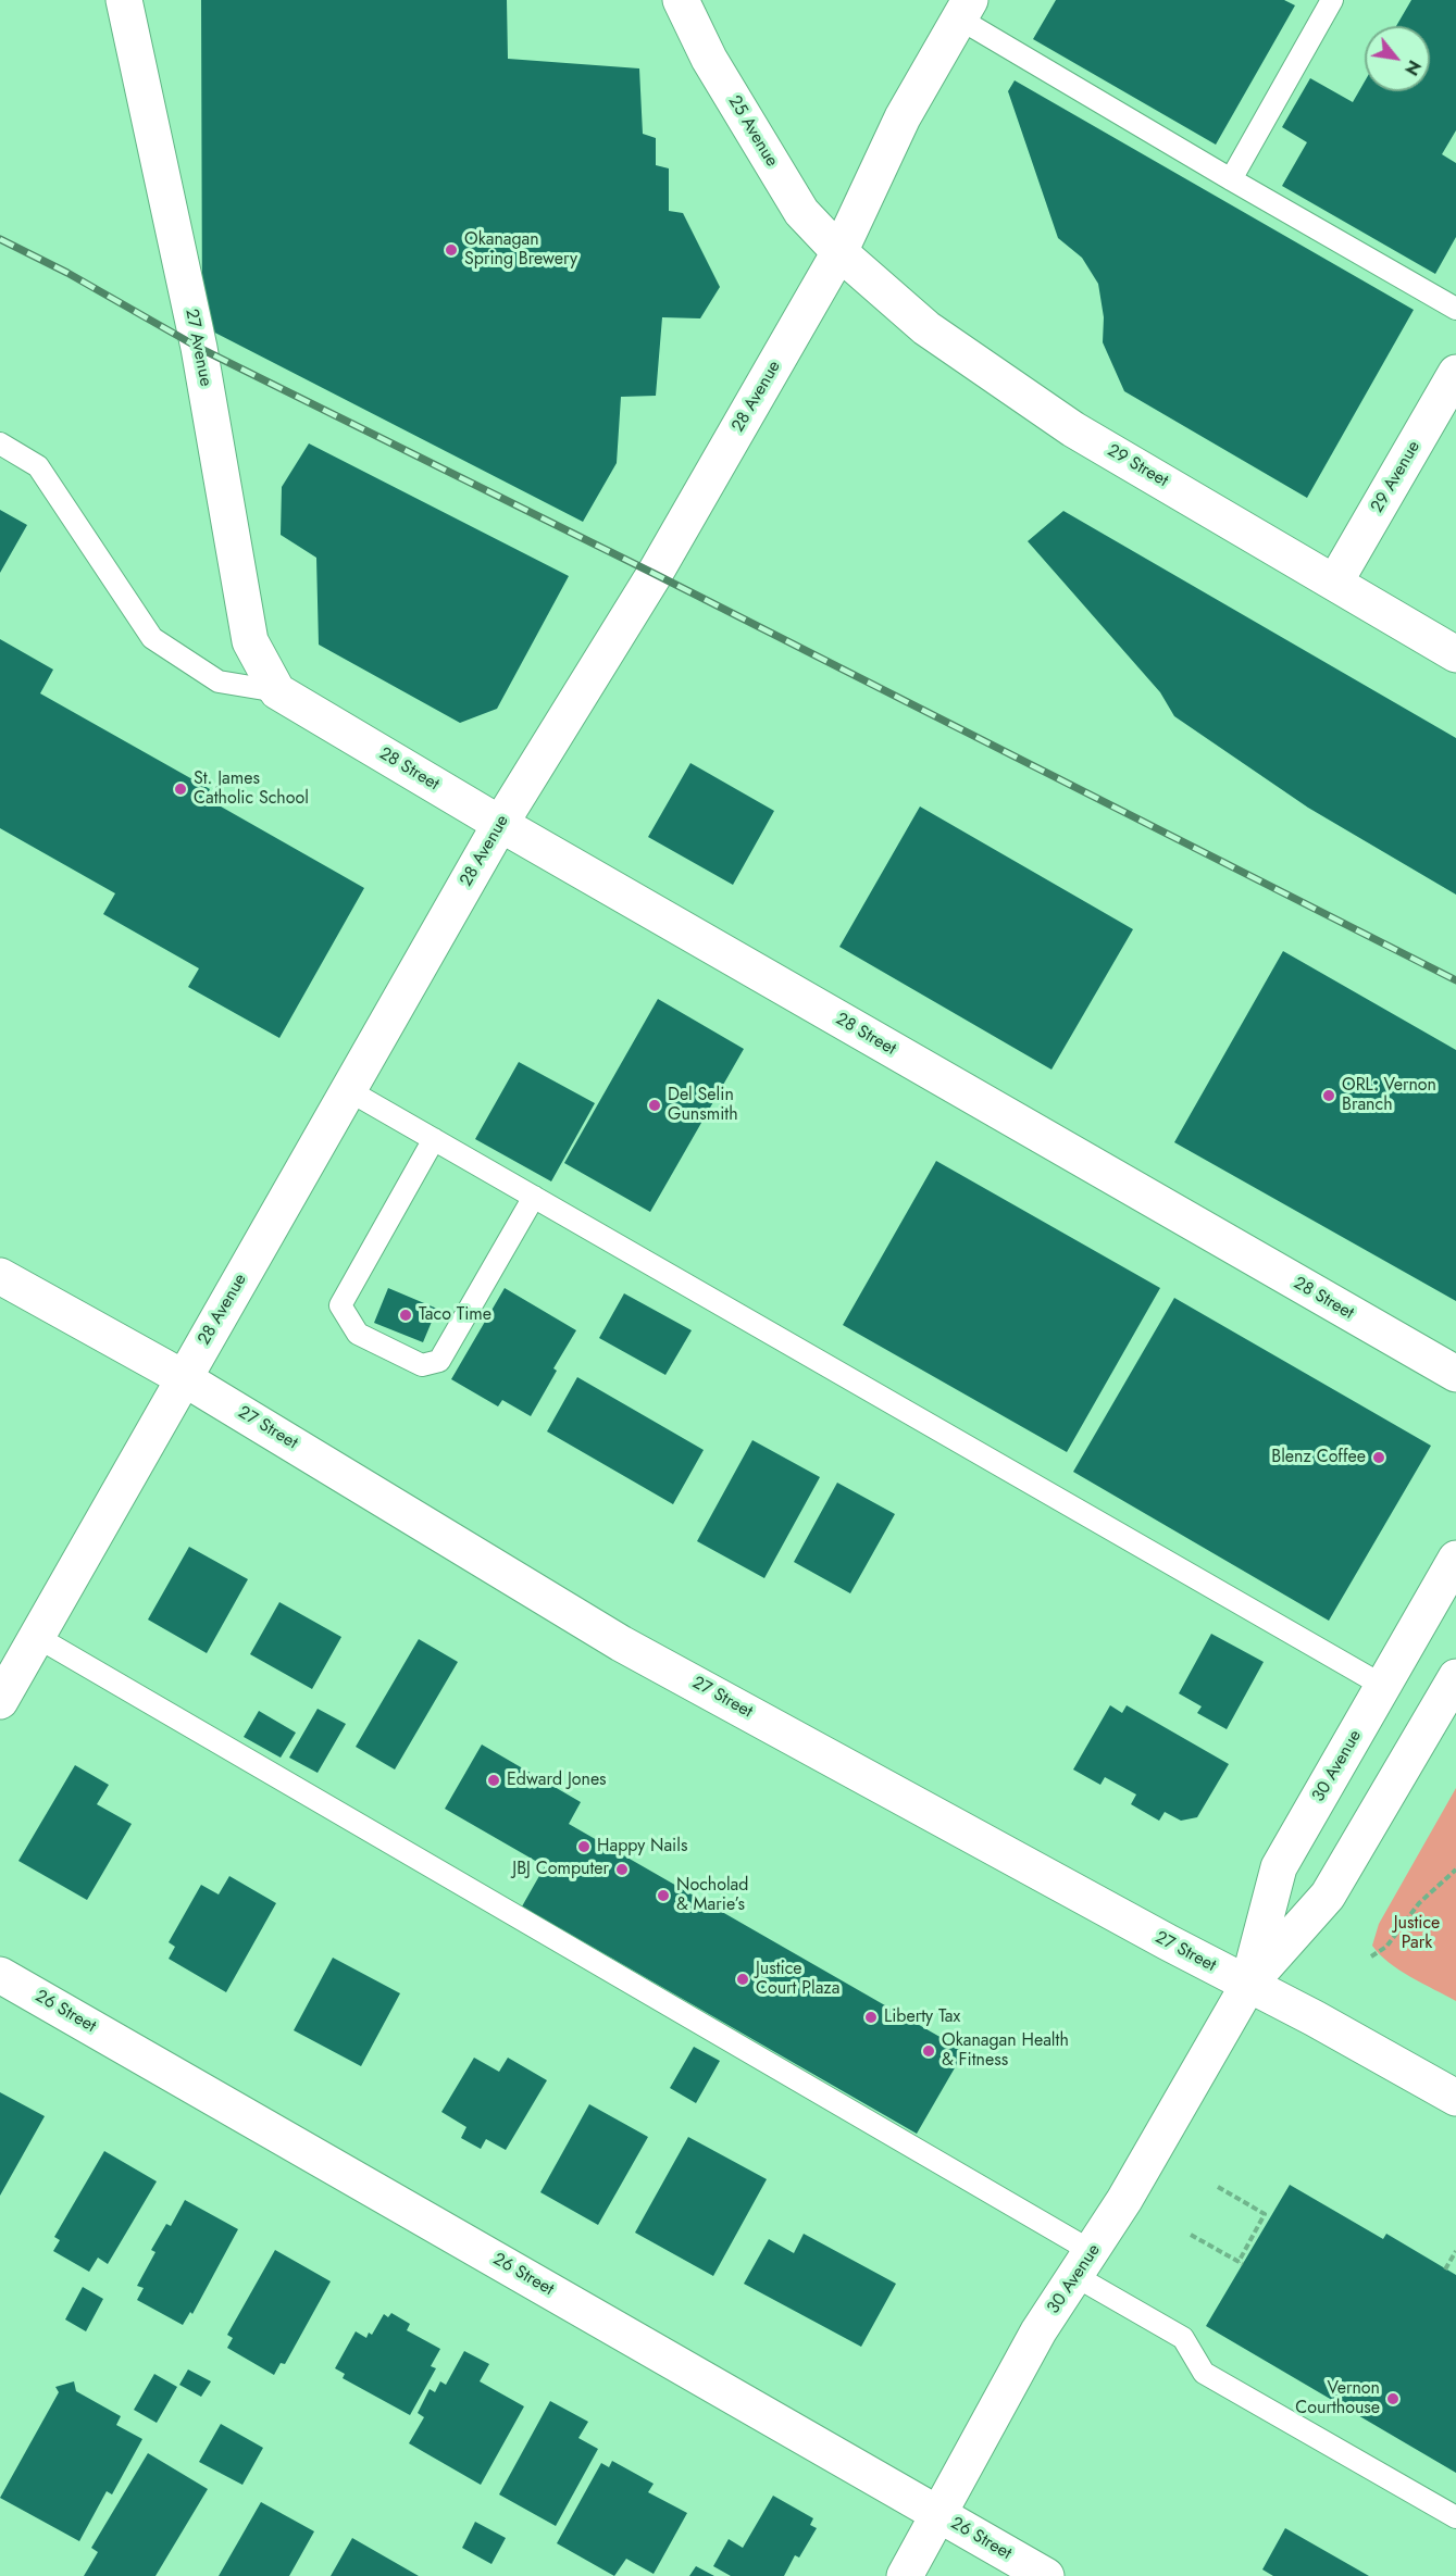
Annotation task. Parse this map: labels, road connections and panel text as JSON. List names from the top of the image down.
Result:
{
  "streets": {
    "street": [
      "25 Avenue",
      "27 Avenue",
      "28 Avenue",
      "29 Street",
      "29 Avenue",
      "28 Street",
      "27 Street",
      "30 Avenue",
      "26 Street"
    ]
  },
  "crossings": [
    ["25 Avenue", "28 Avenue"],
    ["25 Avenue", "29 Street"],
    ["27 Avenue", "28 Street"],
    ["28 Avenue", "29 Street"],
    ["28 Avenue", "28 Street"],
    ["28 Avenue", "27 Street"],
    ["29 Street", "29 Avenue"],
    ["27 Street", "30 Avenue"],
    ["30 Avenue", "26 Street"]
  ],
  "parks": ["Justice Park"],
  "places": [
    "Okanagan Spring Brewery",
    "St. James Catholic School",
    "ORL: Vernon Branch",
    "Del Selin Gunsmith",
    "Taco Time",
    "Blenz Coffee",
    "Edward Jones",
    "Happy Nails",
    "JBJ Computer",
    "Nocholad & Marie’s",
    "Justice Court Plaza",
    "Liberty Tax",
    "Okanagan Health & Fitness",
    "Vernon Courthouse"
  ],
  "north": "bottom right"
}
